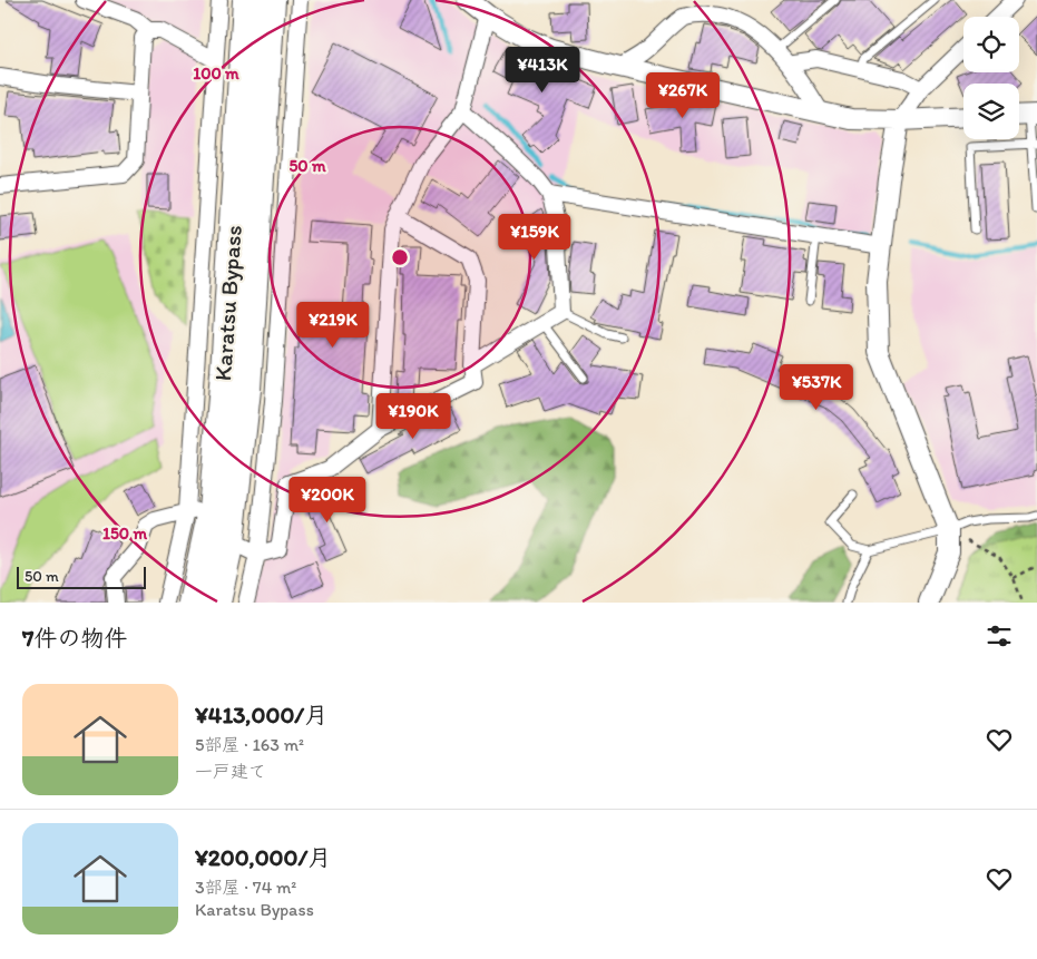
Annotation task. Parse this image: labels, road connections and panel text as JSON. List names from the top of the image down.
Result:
{
  "streets": {
    "highway": ["Karatsu Bypass"]
  },
  "scale_bar": "50 m",
  "page": {
    "price": [
      "¥413K",
      "¥267K",
      "¥159K",
      "¥219K",
      "¥537K",
      "¥190K",
      "¥200K"
    ],
    "scale": "50 m",
    "heading": "7件の物件",
    "list": [
      {
        "name": "¥413,000/月",
        "note": "5部屋 · 163 m² · 一戸建て"
      },
      {
        "name": "¥200,000/月",
        "note": "3部屋 · 74 m² · Karatsu Bypass"
      }
    ]
  },
  "rings": ["100 m", "50 m", "150 m"]
}
